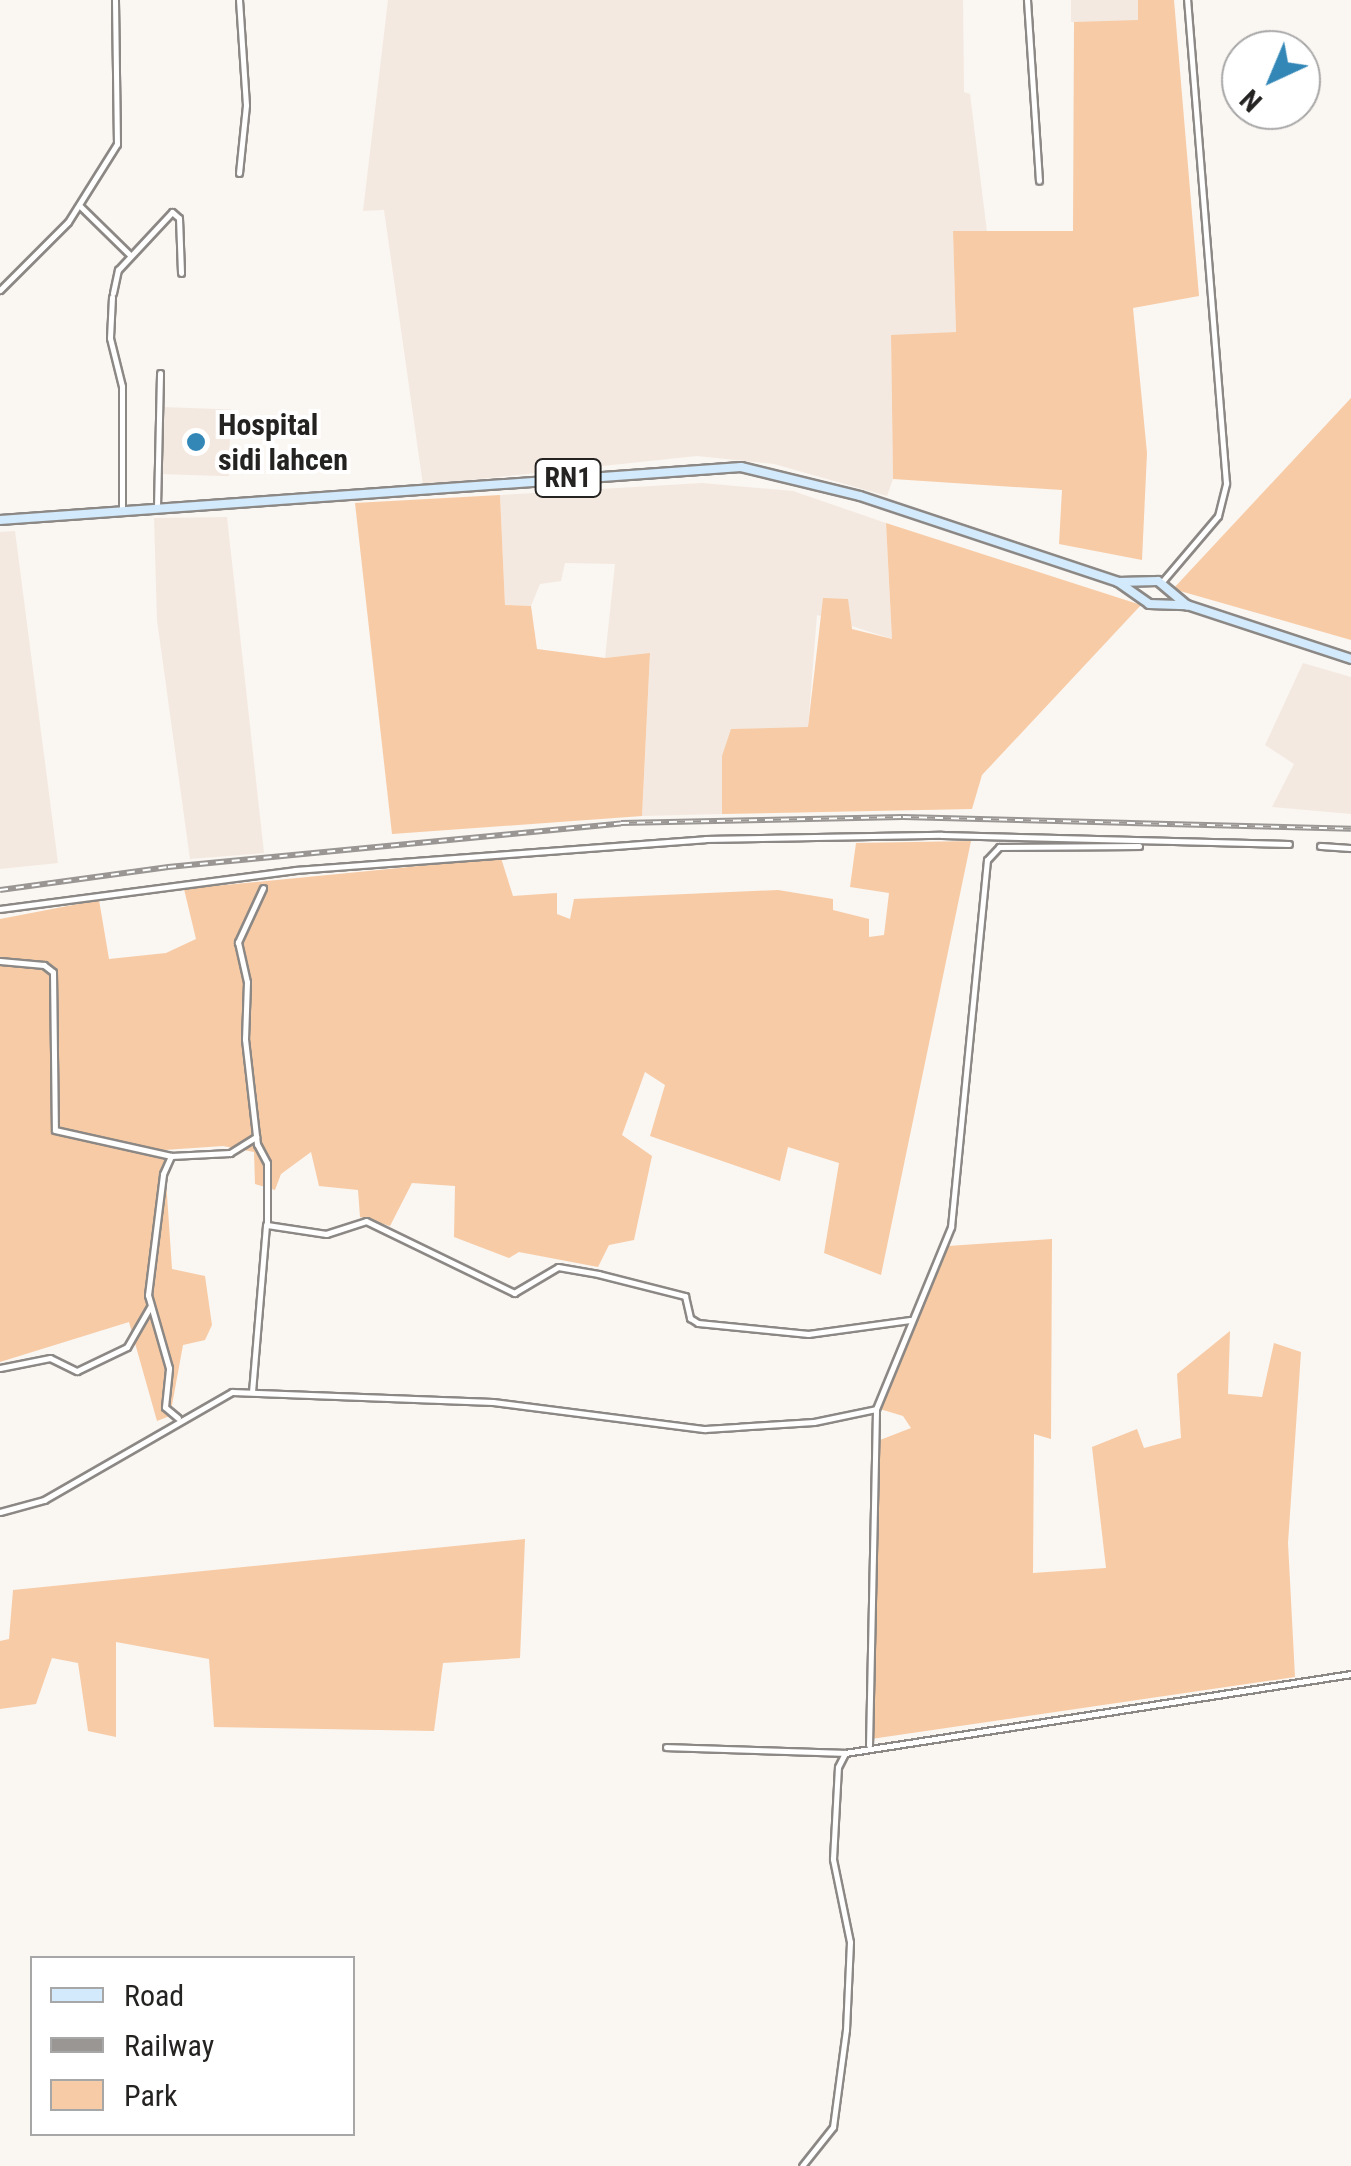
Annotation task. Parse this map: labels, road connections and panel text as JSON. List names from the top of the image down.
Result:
{
  "streets": {
    "main road": ["RN1"]
  },
  "places": ["Hospital sidi lahcen"],
  "legend": ["Road", "Railway", "Park"],
  "north": "bottom left"
}
